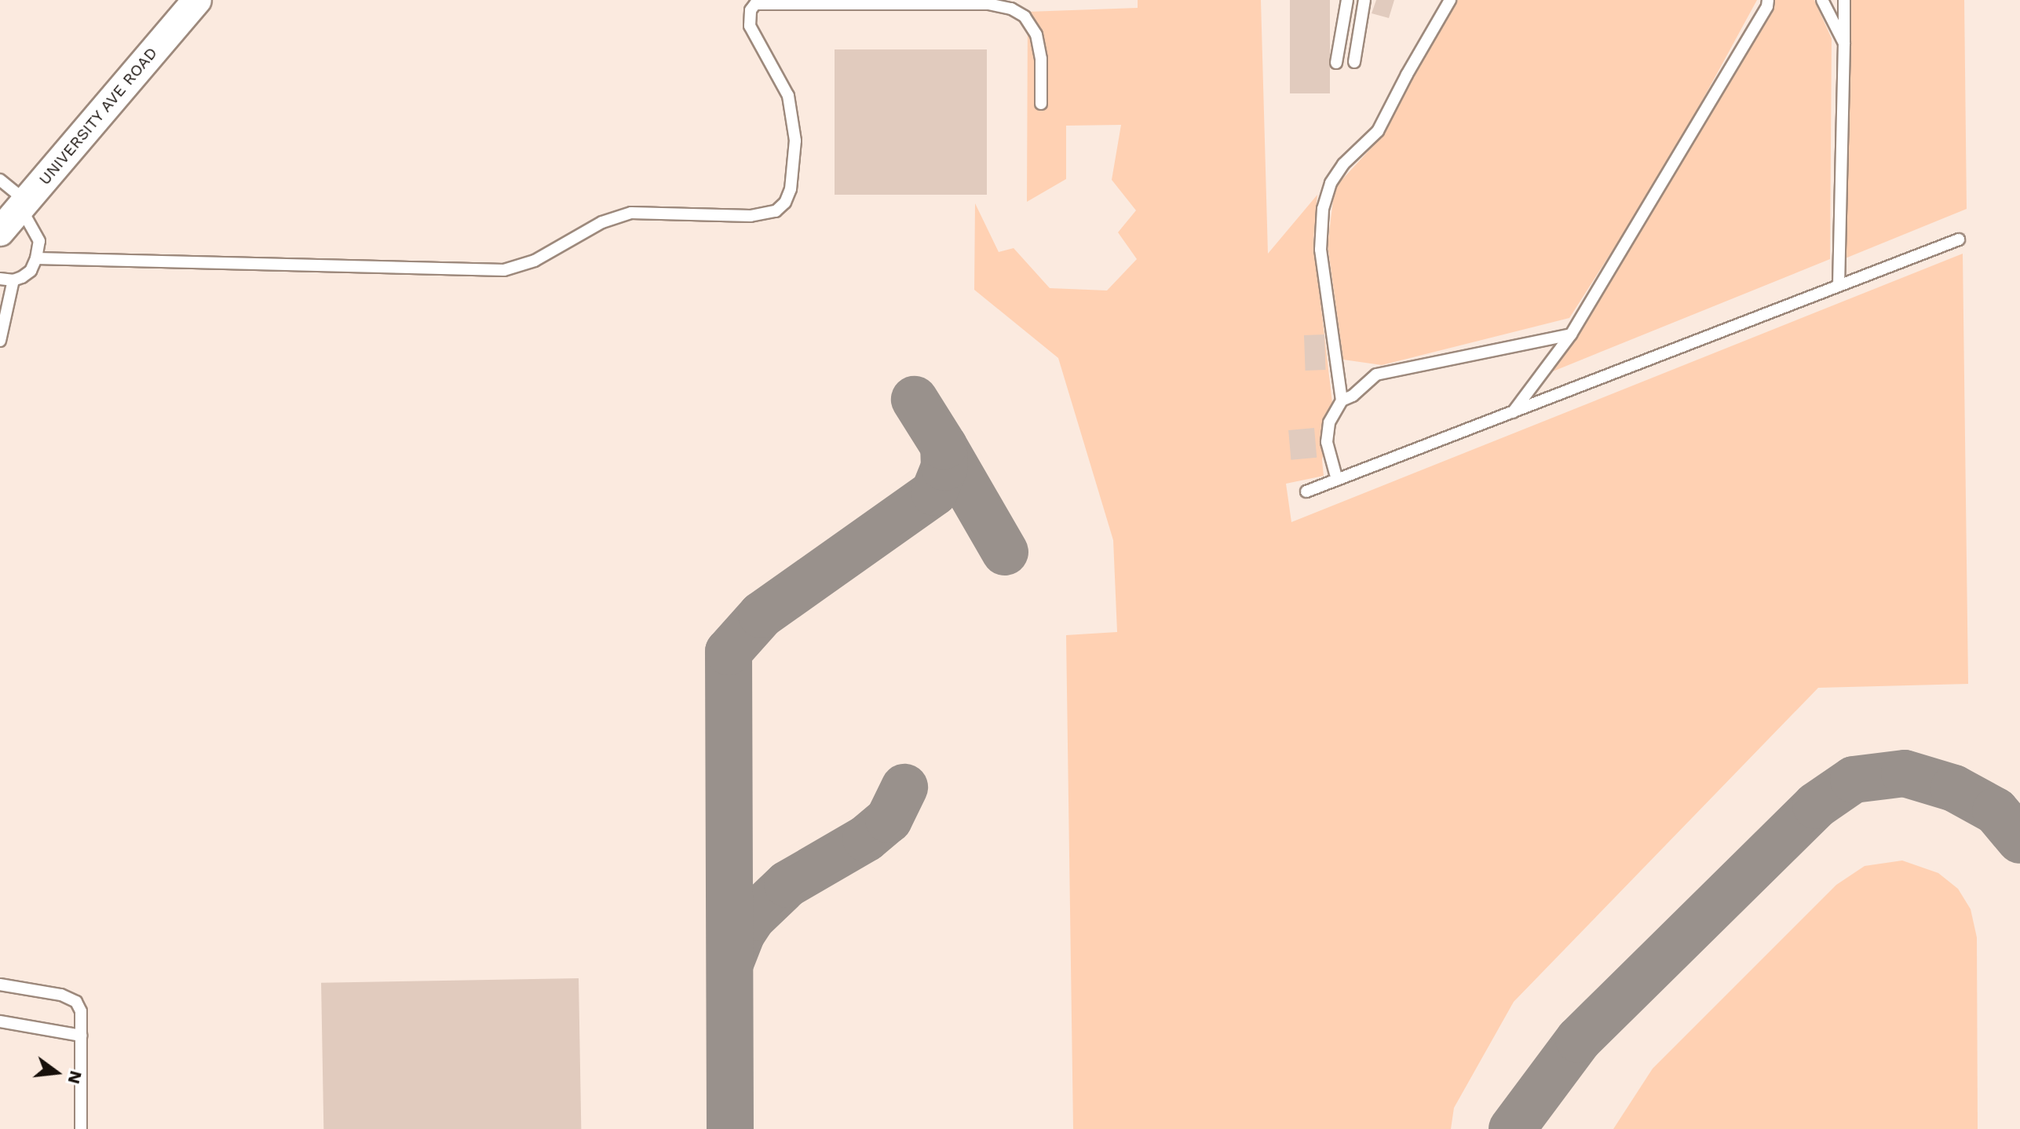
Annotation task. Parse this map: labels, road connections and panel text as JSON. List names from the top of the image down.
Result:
{
  "streets": {
    "street": ["UNIVERSITY AVE ROAD"]
  },
  "north": "right"
}
